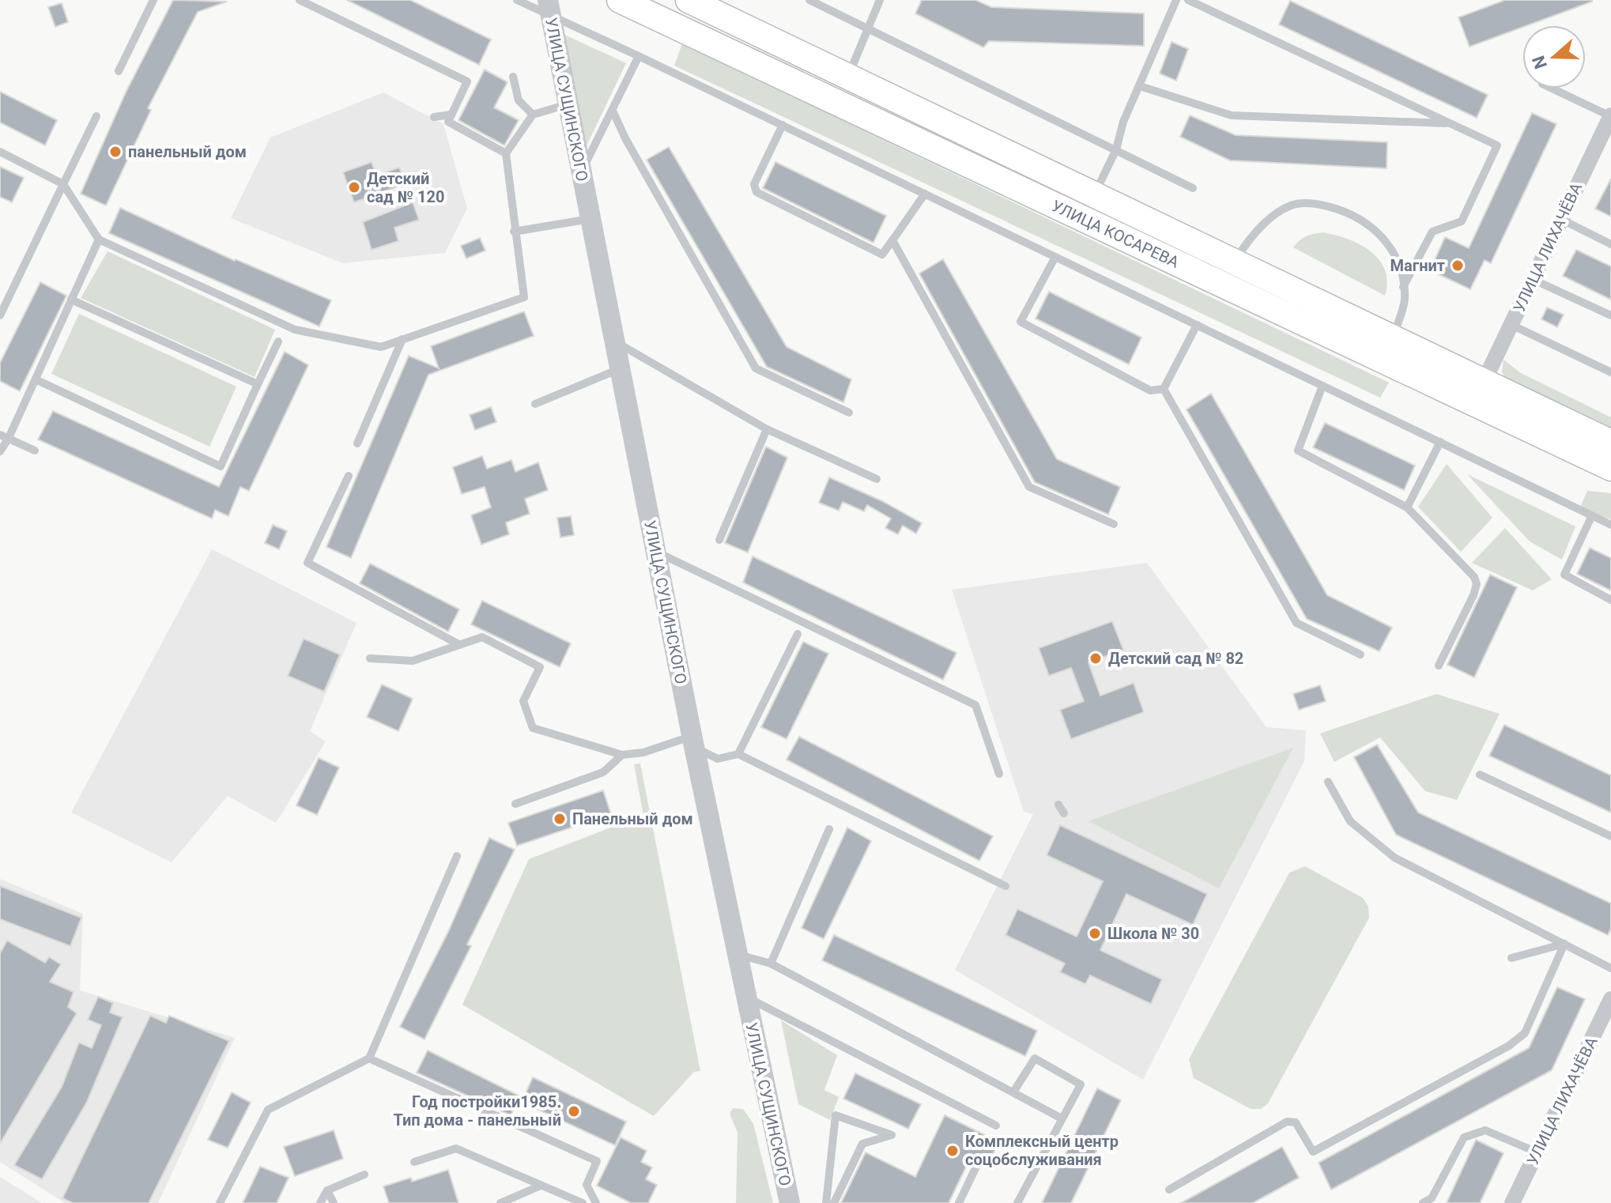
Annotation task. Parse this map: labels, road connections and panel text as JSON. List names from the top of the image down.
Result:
{
  "streets": {
    "main road": ["УЛИЦА КОСАРЕВА"],
    "street": ["УЛИЦА СУЩИНСКОГО", "УЛИЦА ЛИХАЧЁВА"]
  },
  "crossings": [
    ["УЛИЦА КОСАРЕВА", "УЛИЦА ЛИХАЧЁВА"]
  ],
  "places": [
    "панельный дом",
    "Детский сад № 120",
    "Магнит",
    "Детский сад № 82",
    "Панельный дом",
    "Школа № 30",
    "Год постройки1985. Тип дома - панельный",
    "Комплексный центр соцобслуживания"
  ],
  "north": "left"
}
